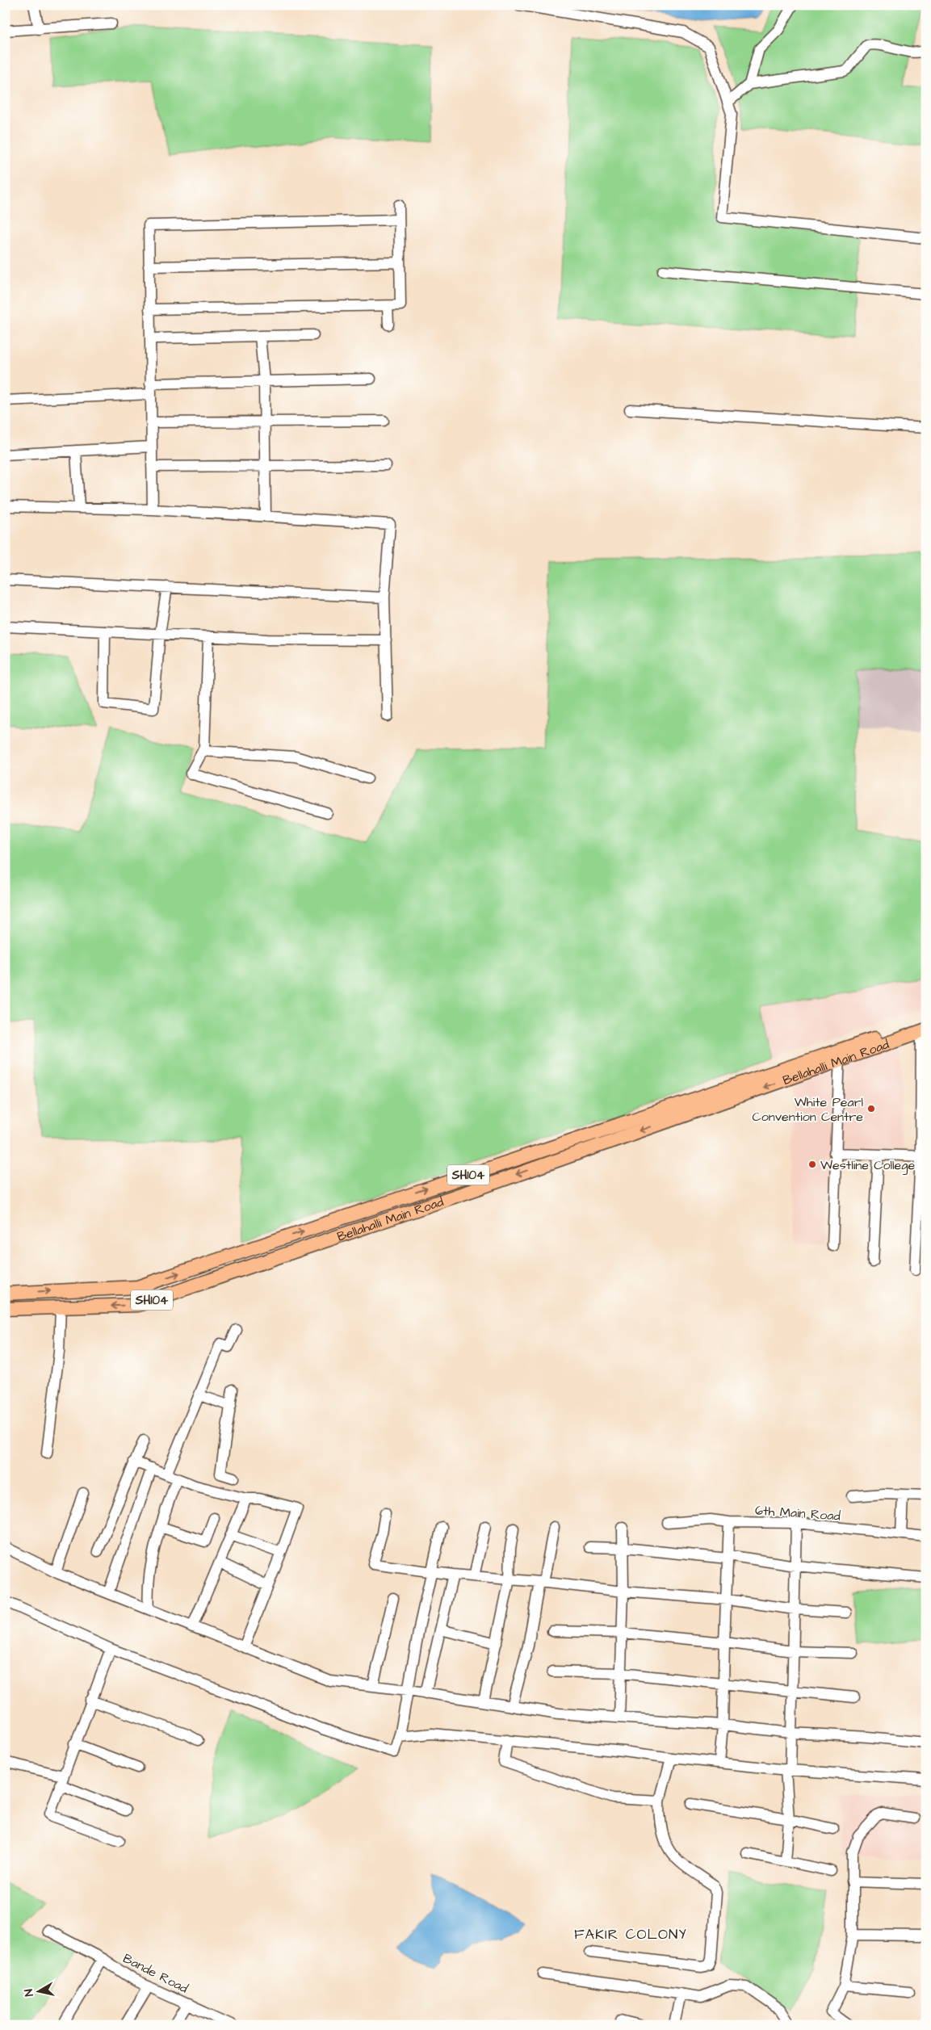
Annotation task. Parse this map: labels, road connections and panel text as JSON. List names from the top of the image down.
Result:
{
  "streets": {
    "main road": ["Bellahalli Main Road", "SH104"],
    "street": ["6th Main Road", "Bande Road"]
  },
  "districts": ["FAKIR COLONY"],
  "places": ["White Pearl Convention Centre", "Westline College"],
  "north": "left"
}
